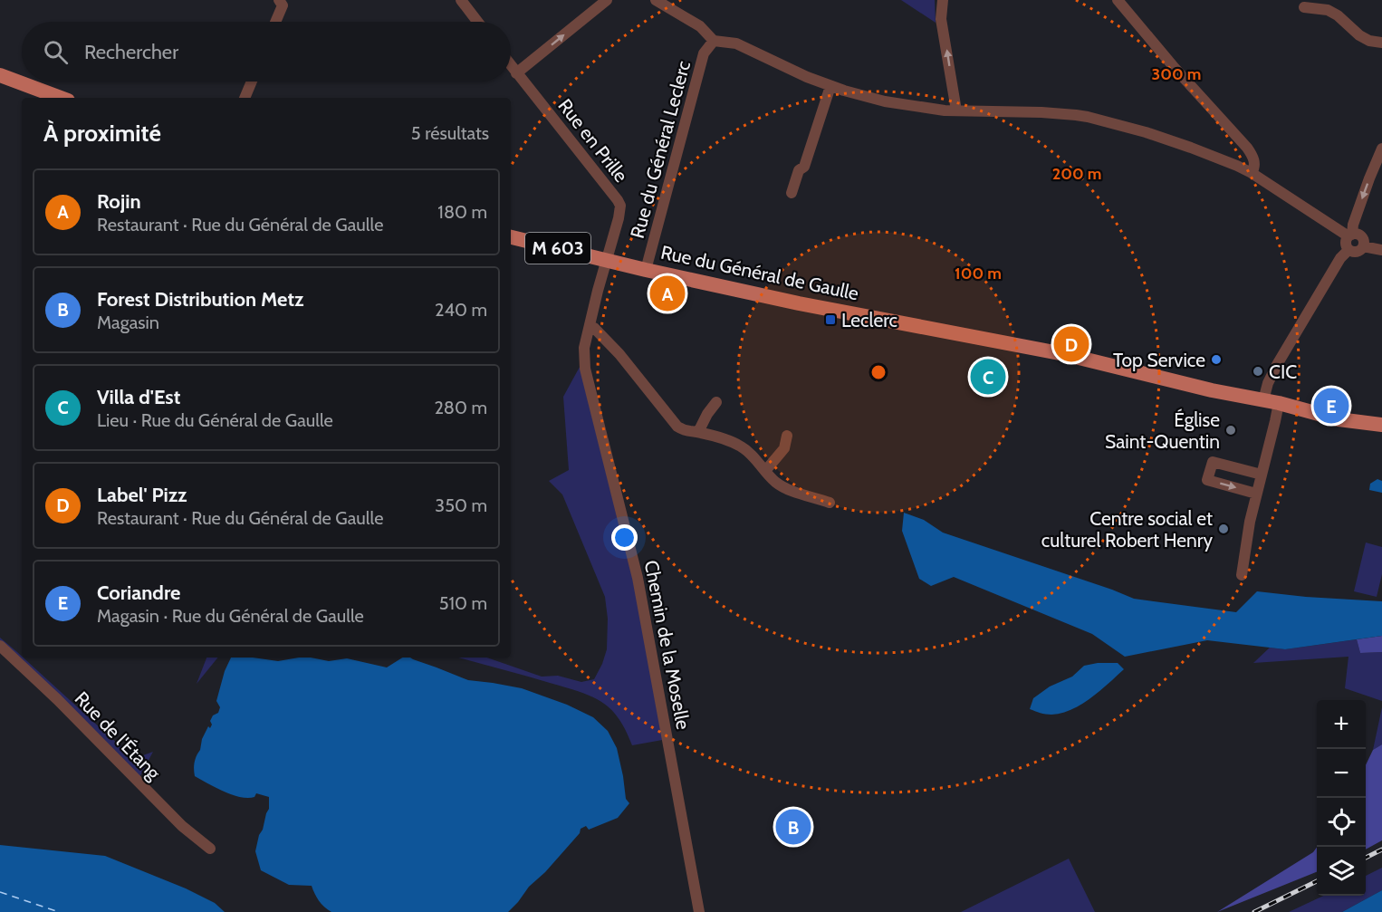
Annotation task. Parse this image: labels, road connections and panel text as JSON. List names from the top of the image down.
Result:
{
  "streets": {
    "main road": ["M 603", "Rue du Général de Gaulle"],
    "street": [
      "Rue en Prille",
      "Rue du Général Leclerc",
      "Chemin de la Moselle",
      "Rue de l'Étang"
    ]
  },
  "crossings": [
    ["Rue en Prille", "M 603"],
    ["Rue en Prille", "Rue du Général de Gaulle"],
    ["Rue en Prille", "Chemin de la Moselle"],
    ["Rue du Général Leclerc", "Rue du Général de Gaulle"],
    ["M 603", "Rue du Général de Gaulle"],
    ["M 603", "Chemin de la Moselle"],
    ["Rue du Général de Gaulle", "Chemin de la Moselle"]
  ],
  "places": {
    "transit": ["Leclerc"],
    "other": [
      "Top Service",
      "CIC",
      "Église Saint-Quentin",
      "Centre social et culturel Robert Henry"
    ]
  },
  "page": {
    "search": "Rechercher",
    "heading": ["À proximité", "5 résultats"],
    "list": [
      {
        "mark": "A",
        "name": "Rojin",
        "note": "Restaurant · Rue du Général de Gaulle",
        "value": "180 m"
      },
      {
        "mark": "B",
        "name": "Forest Distribution Metz",
        "note": "Magasin",
        "value": "240 m"
      },
      {
        "mark": "C",
        "name": "Villa d'Est",
        "note": "Lieu · Rue du Général de Gaulle",
        "value": "280 m"
      },
      {
        "mark": "D",
        "name": "Label' Pizz",
        "note": "Restaurant · Rue du Général de Gaulle",
        "value": "350 m"
      },
      {
        "mark": "E",
        "name": "Coriandre",
        "note": "Magasin · Rue du Général de Gaulle",
        "value": "510 m"
      }
    ],
    "pins": [
      "A",
      "D",
      "C",
      "E",
      "B"
    ],
    "map_buttons": ["+", "−"]
  },
  "rings": ["300 m", "200 m", "100 m"]
}
